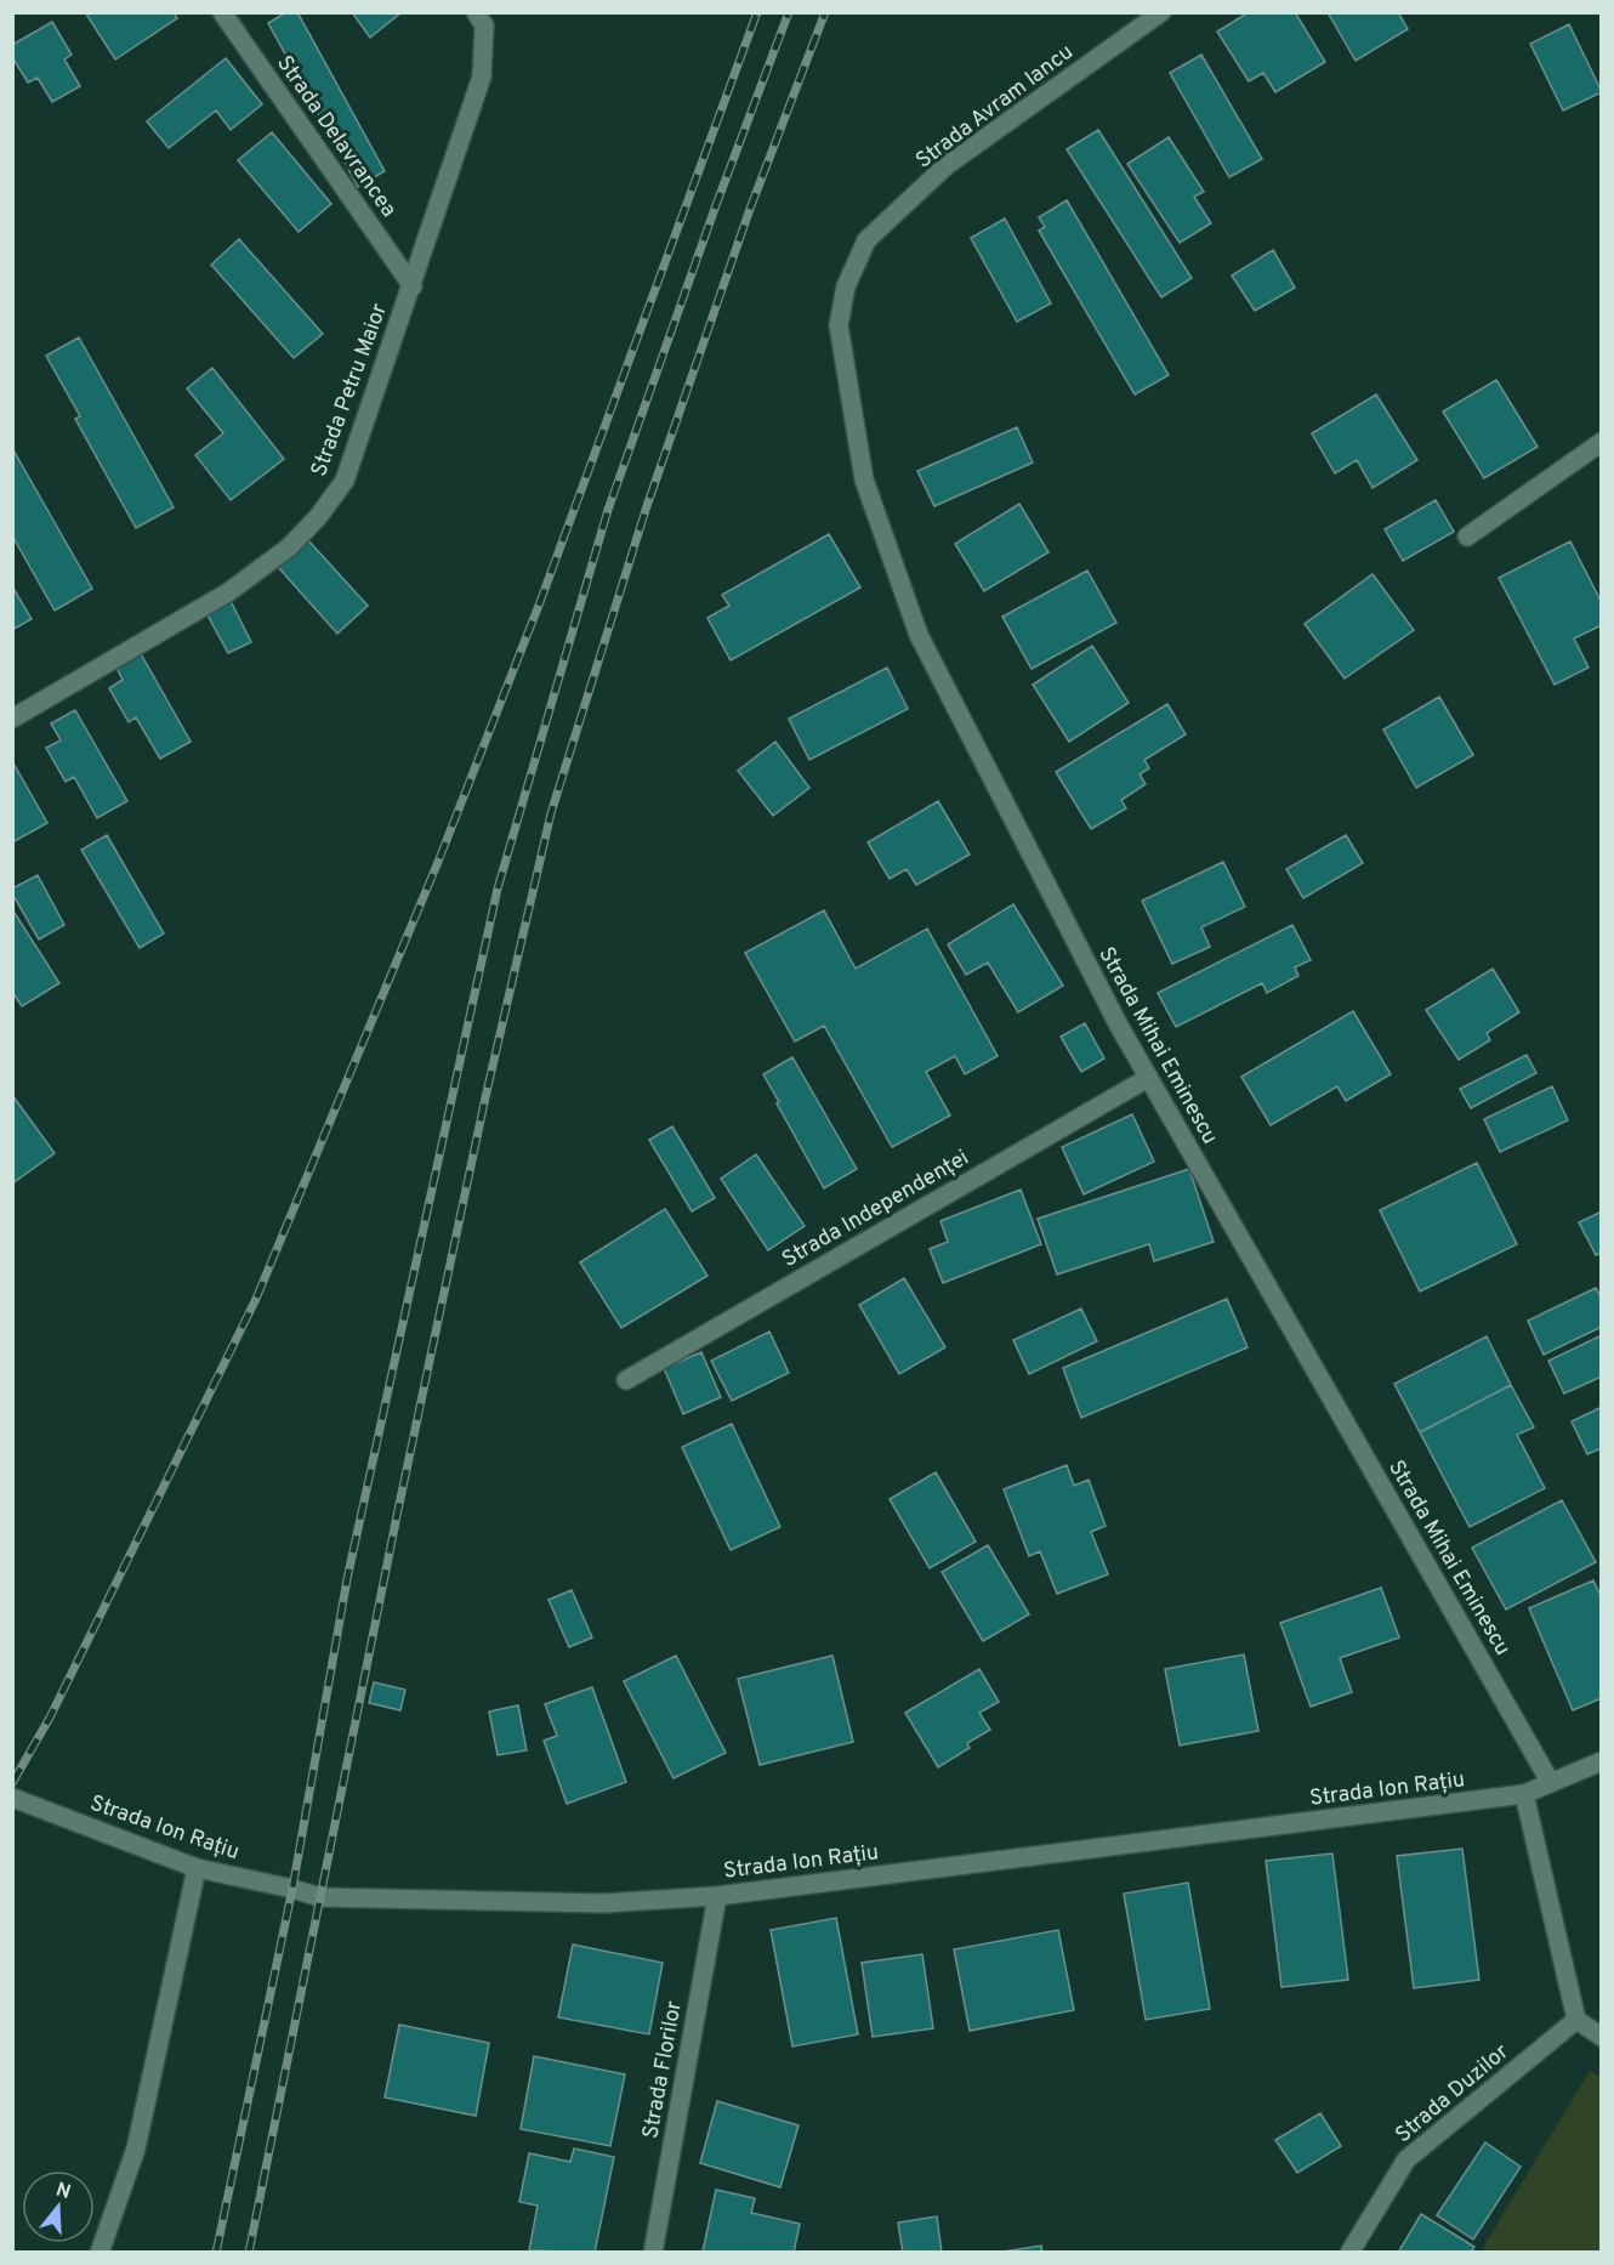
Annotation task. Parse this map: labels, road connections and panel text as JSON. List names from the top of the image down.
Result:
{
  "streets": {
    "street": [
      "Strada Avram Iancu",
      "Strada Delavrancea",
      "Strada Petru Maior",
      "Strada Mihai Eminescu",
      "Strada Independenței",
      "Strada Ion Rațiu",
      "Strada Florilor",
      "Strada Duzilor"
    ]
  },
  "crossings": [
    ["Strada Avram Iancu", "Strada Mihai Eminescu"],
    ["Strada Delavrancea", "Strada Petru Maior"],
    ["Strada Mihai Eminescu", "Strada Independenței"],
    ["Strada Mihai Eminescu", "Strada Ion Rațiu"],
    ["Strada Ion Rațiu", "Strada Florilor"]
  ],
  "north": "top"
}
